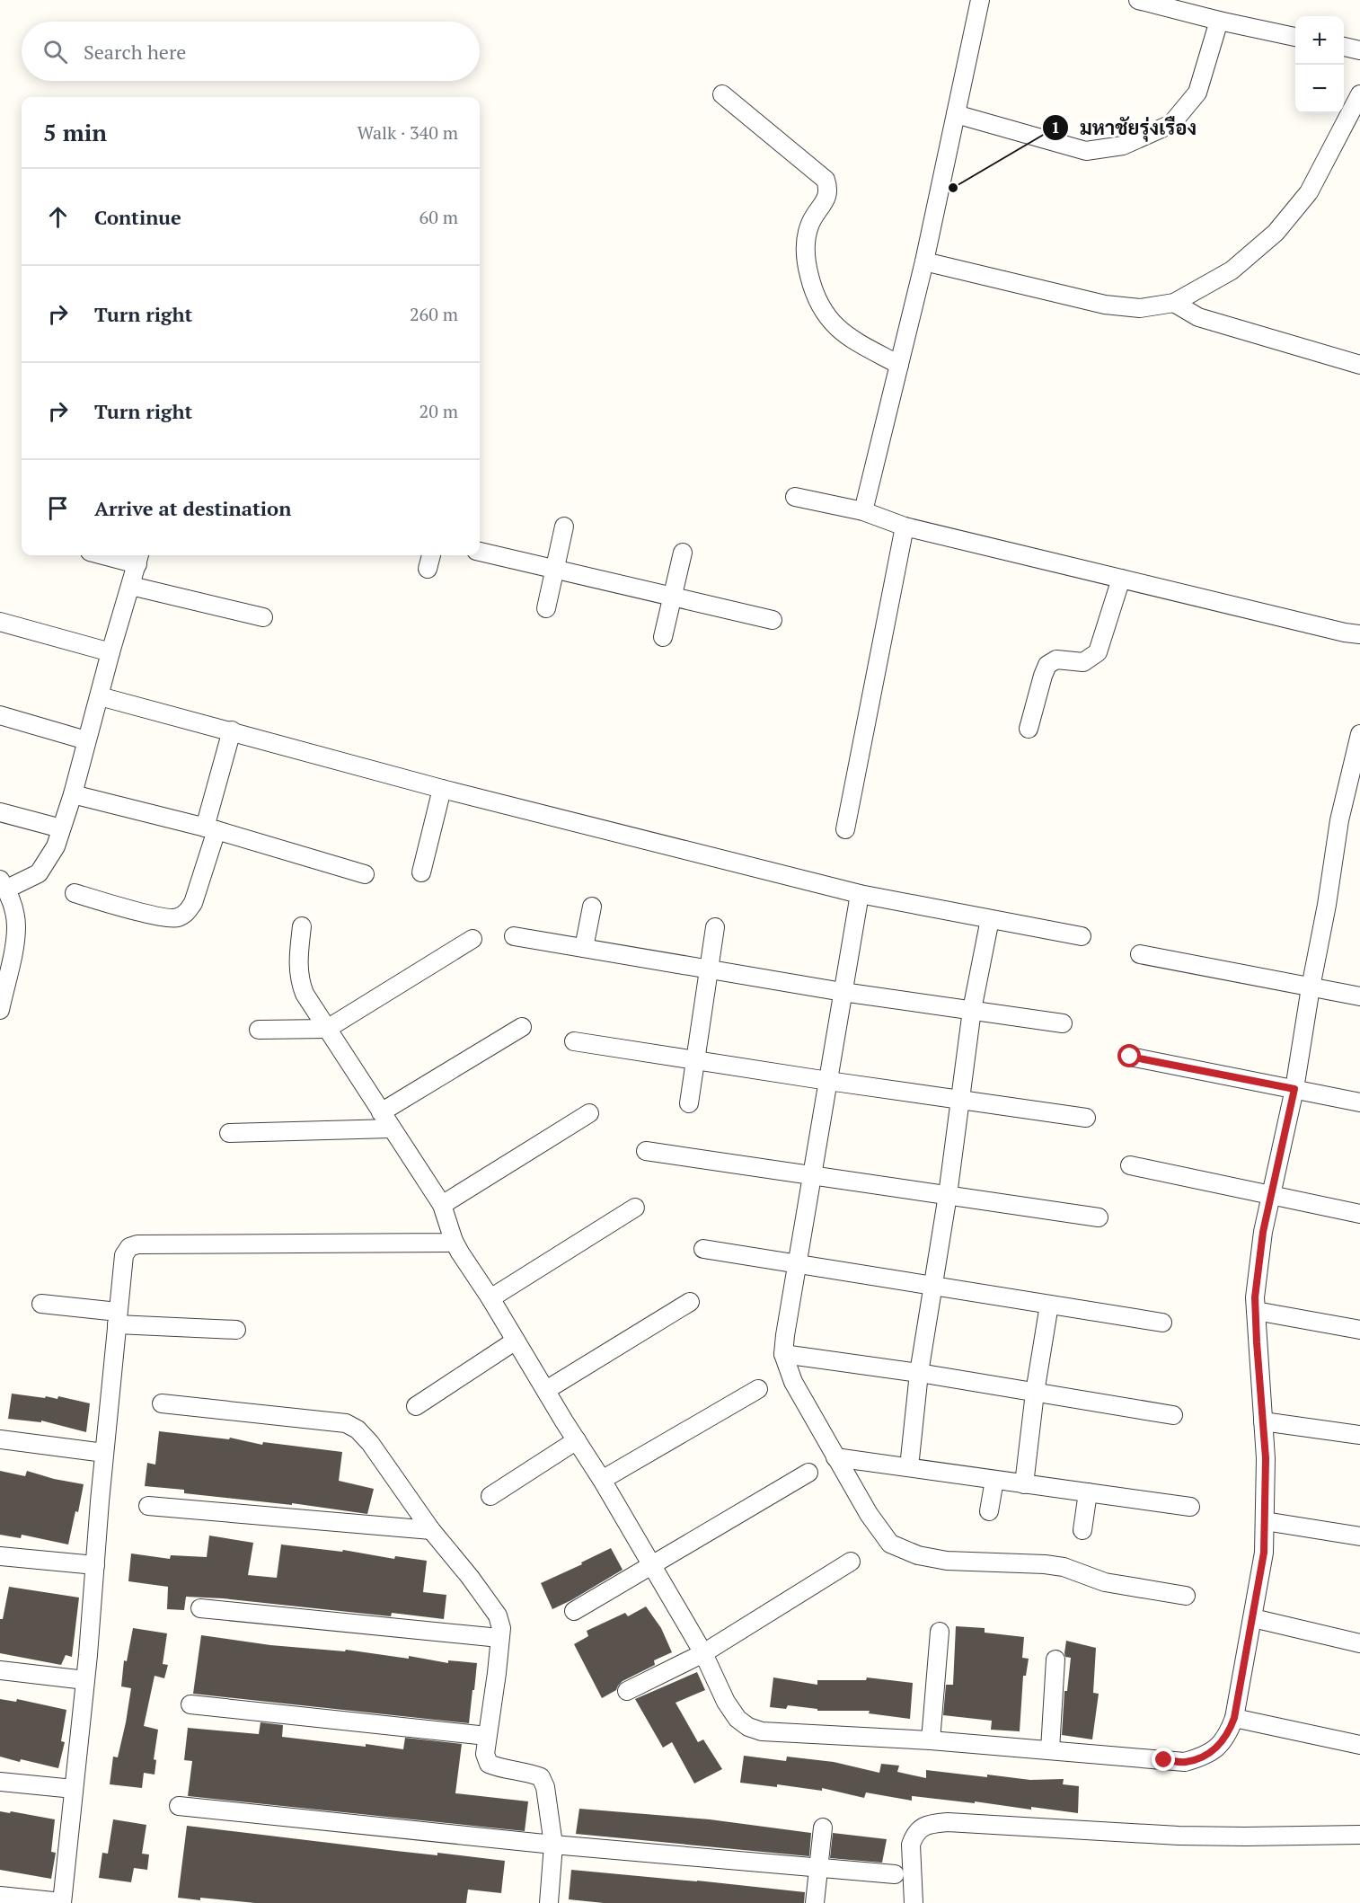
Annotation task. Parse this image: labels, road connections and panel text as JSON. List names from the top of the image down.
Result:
{
  "places": ["มหาชัยรุ่งเรือง"],
  "page": {
    "map_buttons": ["+", "−"],
    "search": "Search here",
    "heading": ["5 min", "Walk · 340 m"],
    "list": [
      ["Continue", "60 m"],
      ["Turn right", "260 m"],
      ["Turn right", "20 m"],
      "Arrive at destination"
    ]
  }
}
